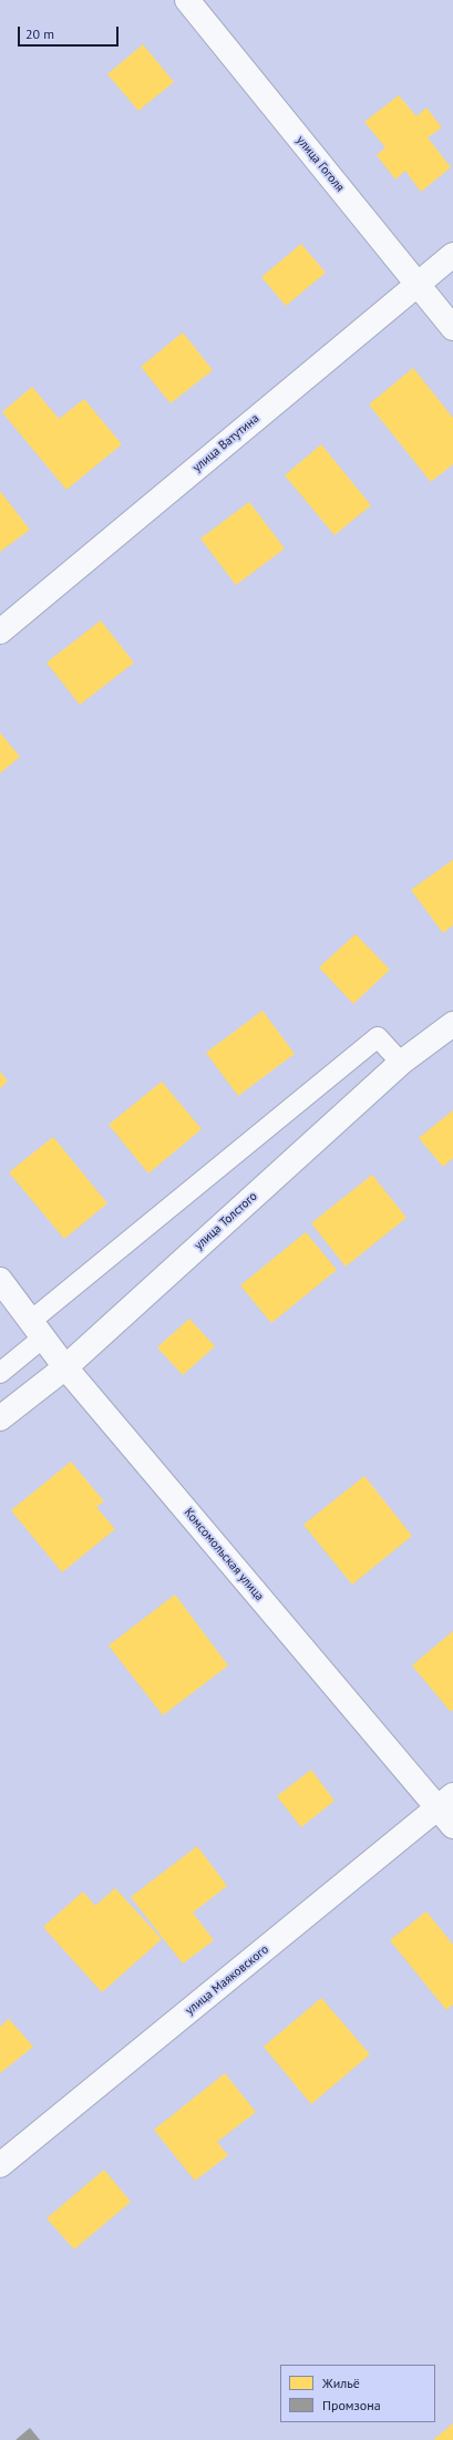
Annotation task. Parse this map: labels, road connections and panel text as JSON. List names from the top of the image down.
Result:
{
  "streets": {
    "street": [
      "улица Гоголя",
      "улица Ватутина",
      "улица Толстого",
      "Комсомольская улица",
      "улица Маяковского"
    ]
  },
  "crossings": [
    ["улица Гоголя", "улица Ватутина"],
    ["улица Толстого", "Комсомольская улица"],
    ["Комсомольская улица", "улица Маяковского"]
  ],
  "legend": ["Жильё", "Промзона"],
  "scale_bar": "20 m"
}
